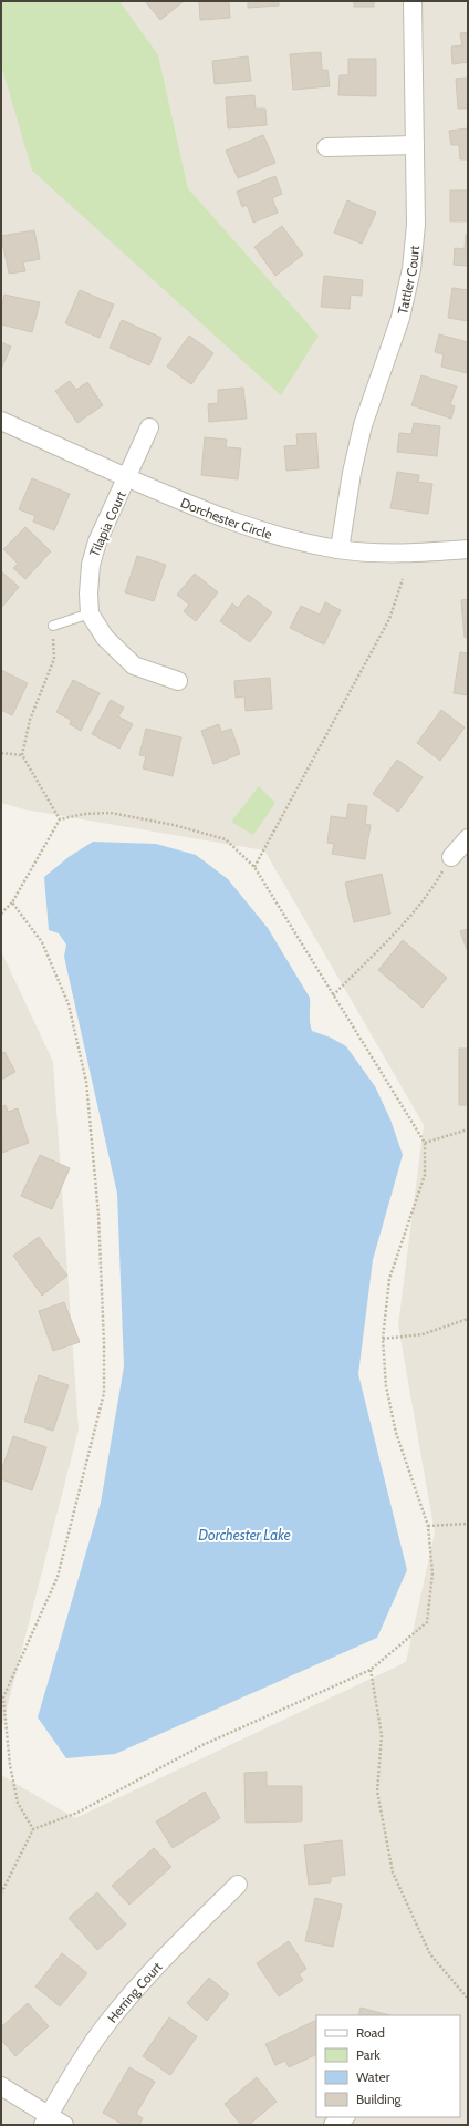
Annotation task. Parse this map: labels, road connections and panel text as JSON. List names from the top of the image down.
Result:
{
  "streets": {
    "street": [
      "Tattler Court",
      "Dorchester Circle",
      "Tilapia Court",
      "Herring Court"
    ]
  },
  "crossings": [
    ["Tattler Court", "Dorchester Circle"],
    ["Dorchester Circle", "Tilapia Court"]
  ],
  "water": ["Dorchester Lake"],
  "legend": [
    "Road",
    "Park",
    "Water",
    "Building"
  ]
}
